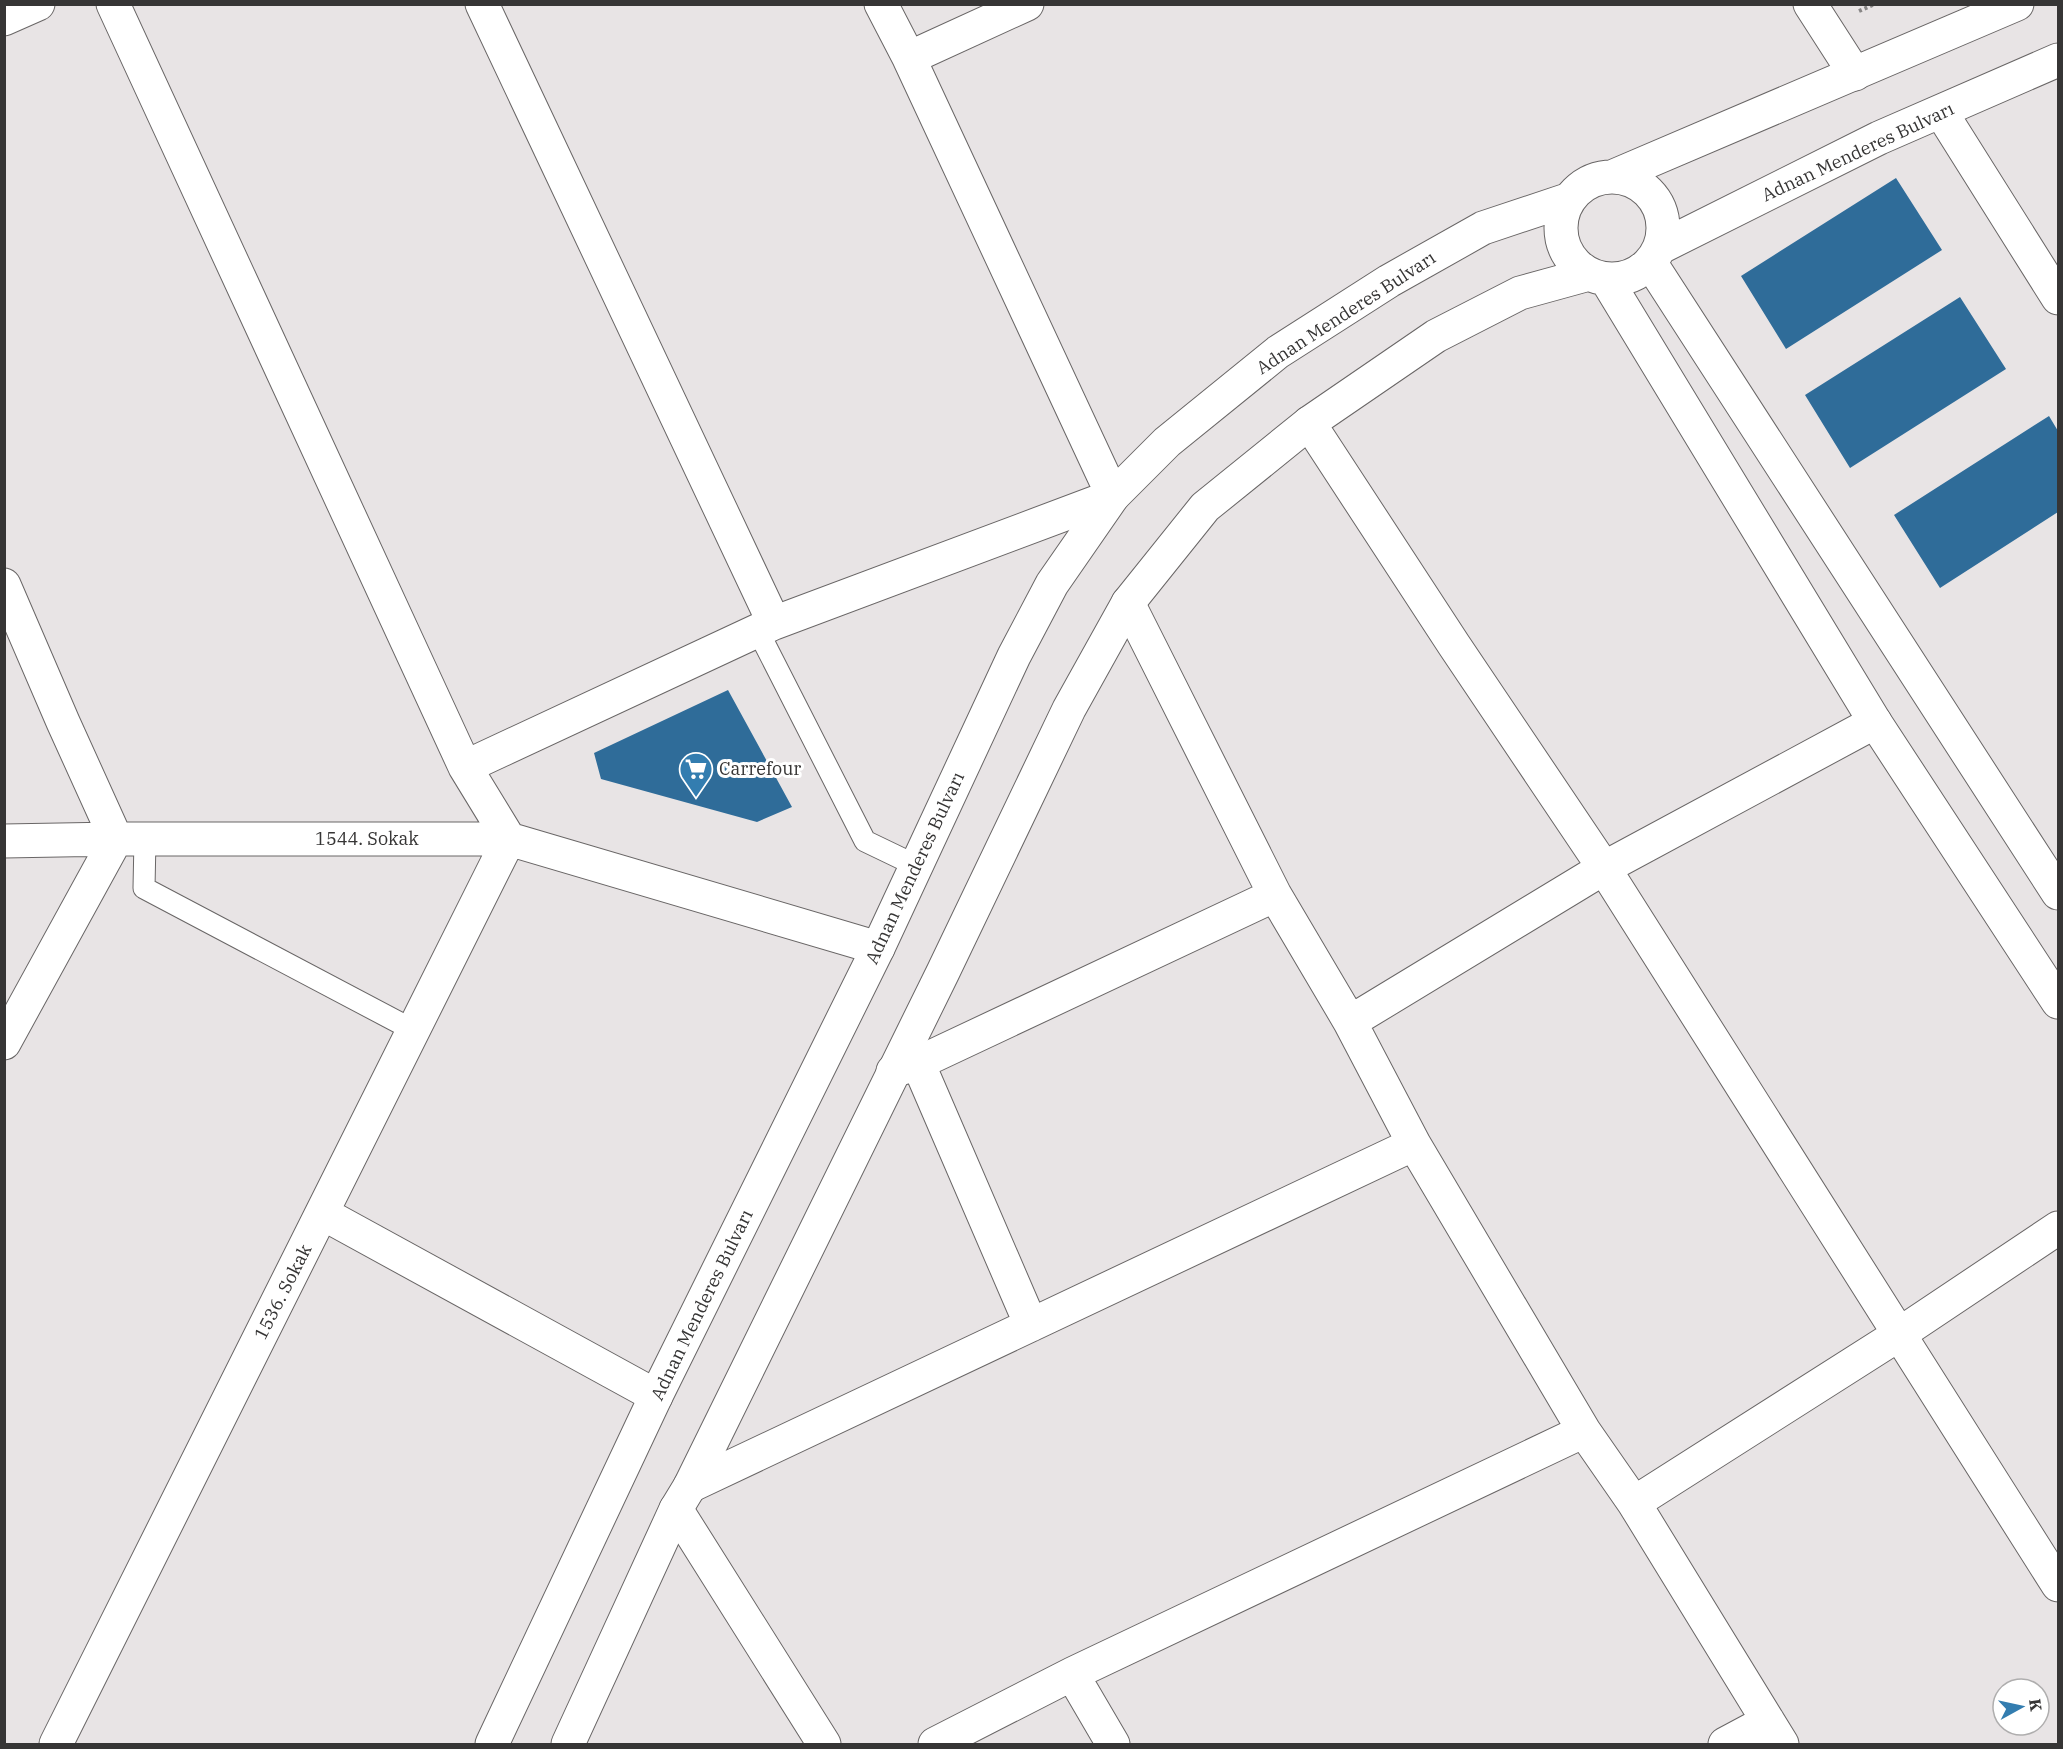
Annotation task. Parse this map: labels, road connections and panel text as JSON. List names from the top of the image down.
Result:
{
  "streets": {
    "street": ["Adnan Menderes Bulvarı", "1544. Sokak", "1536. Sokak"]
  },
  "crossings": [
    ["Adnan Menderes Bulvarı", "1544. Sokak"],
    ["1544. Sokak", "1536. Sokak"]
  ],
  "places": {
    "supermarket": ["Carrefour"]
  },
  "north": "right"
}
